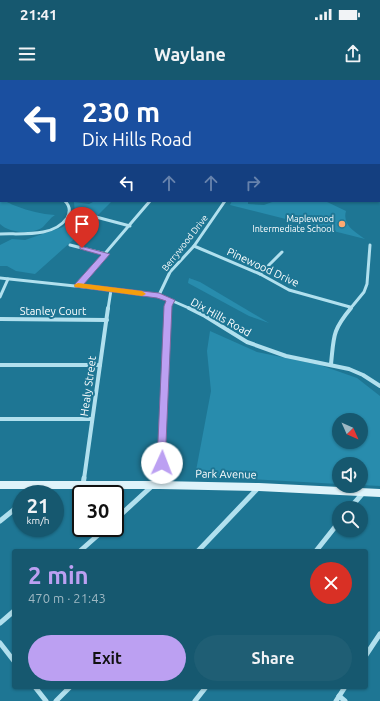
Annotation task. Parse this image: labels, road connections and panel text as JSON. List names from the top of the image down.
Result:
{
  "streets": {
    "main road": ["Park Avenue"],
    "street": [
      "Berrywood Drive",
      "Pinewood Drive",
      "Stanley Court",
      "Dix Hills Road",
      "Healy Street"
    ]
  },
  "crossings": [
    ["Berrywood Drive", "Pinewood Drive"],
    ["Berrywood Drive", "Dix Hills Road"],
    ["Stanley Court", "Healy Street"],
    ["Dix Hills Road", "Healy Street"]
  ],
  "places": ["Maplewood Intermediate School"],
  "north": "bottom right",
  "page": {
    "status": "21:41",
    "header": "Waylane",
    "turn": ["230 m", "Dix Hills Road"],
    "speed": "21 km/h",
    "limit": "30",
    "heading": ["2 min", "470 m · 21:43"],
    "buttons": ["Exit", "Share"]
  }
}
